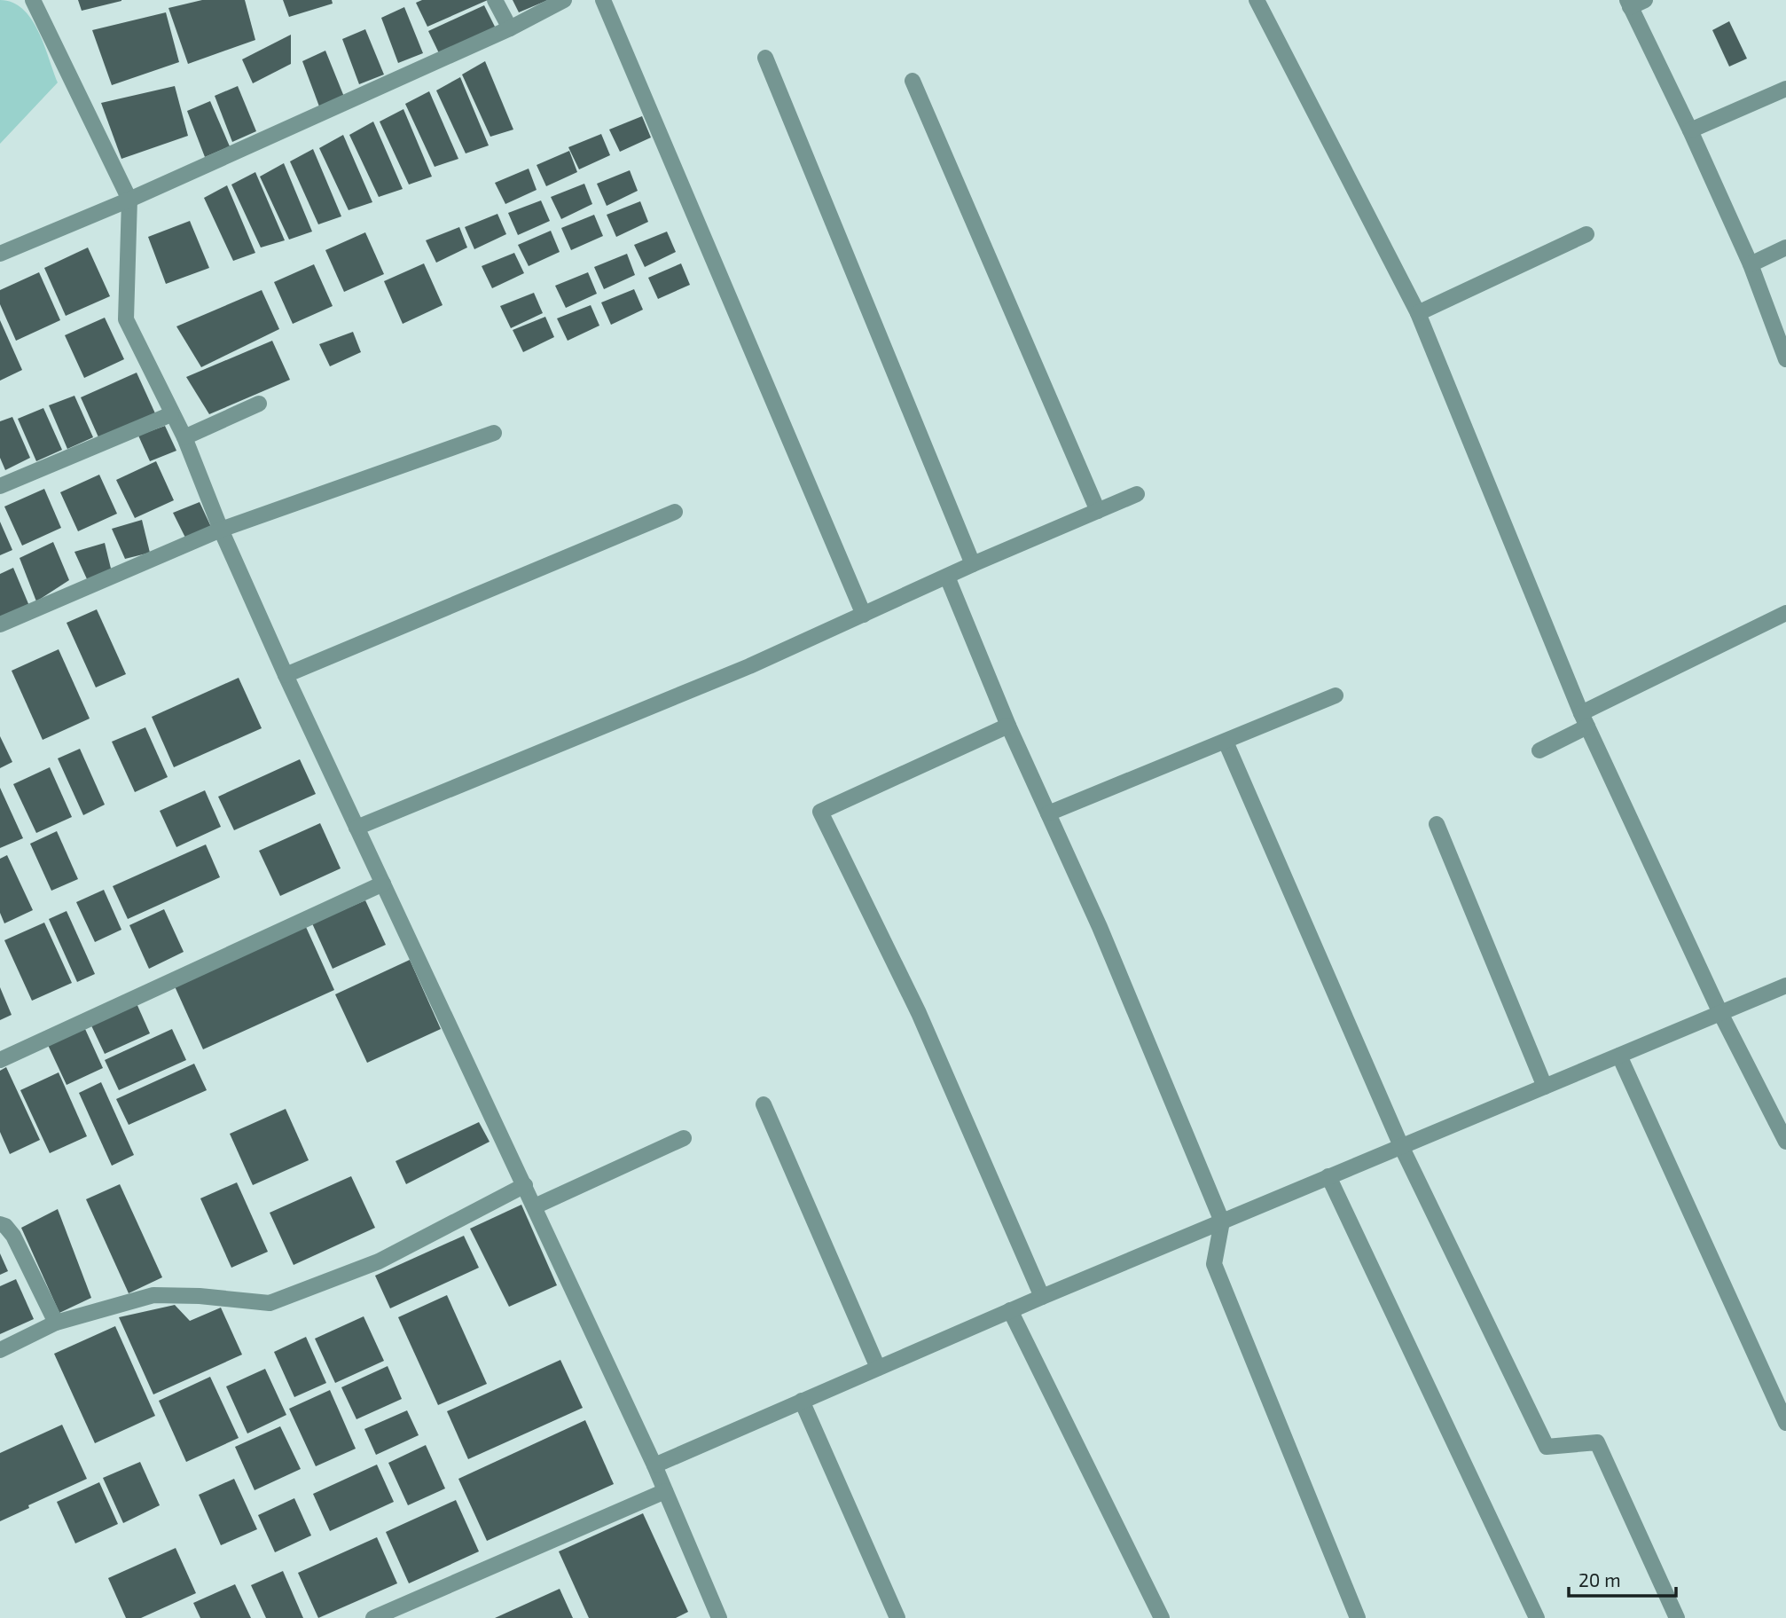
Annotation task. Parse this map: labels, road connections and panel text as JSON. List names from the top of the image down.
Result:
{
  "scale_bar": "20 m"
}
